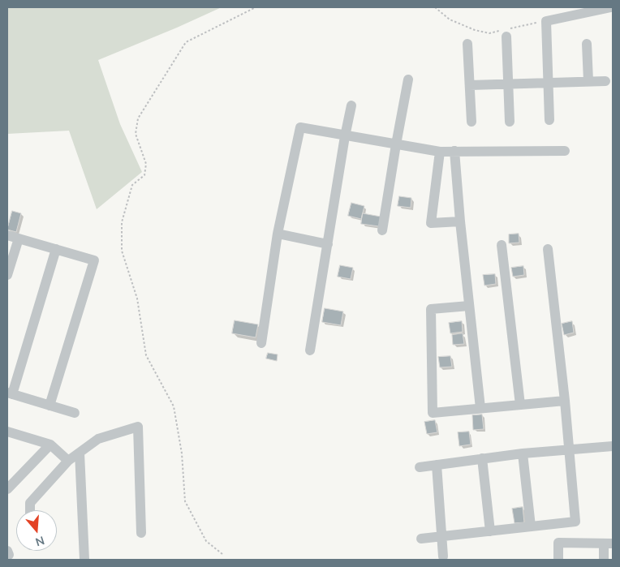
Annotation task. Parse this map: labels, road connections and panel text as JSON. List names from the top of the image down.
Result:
{
  "north": "bottom"
}
